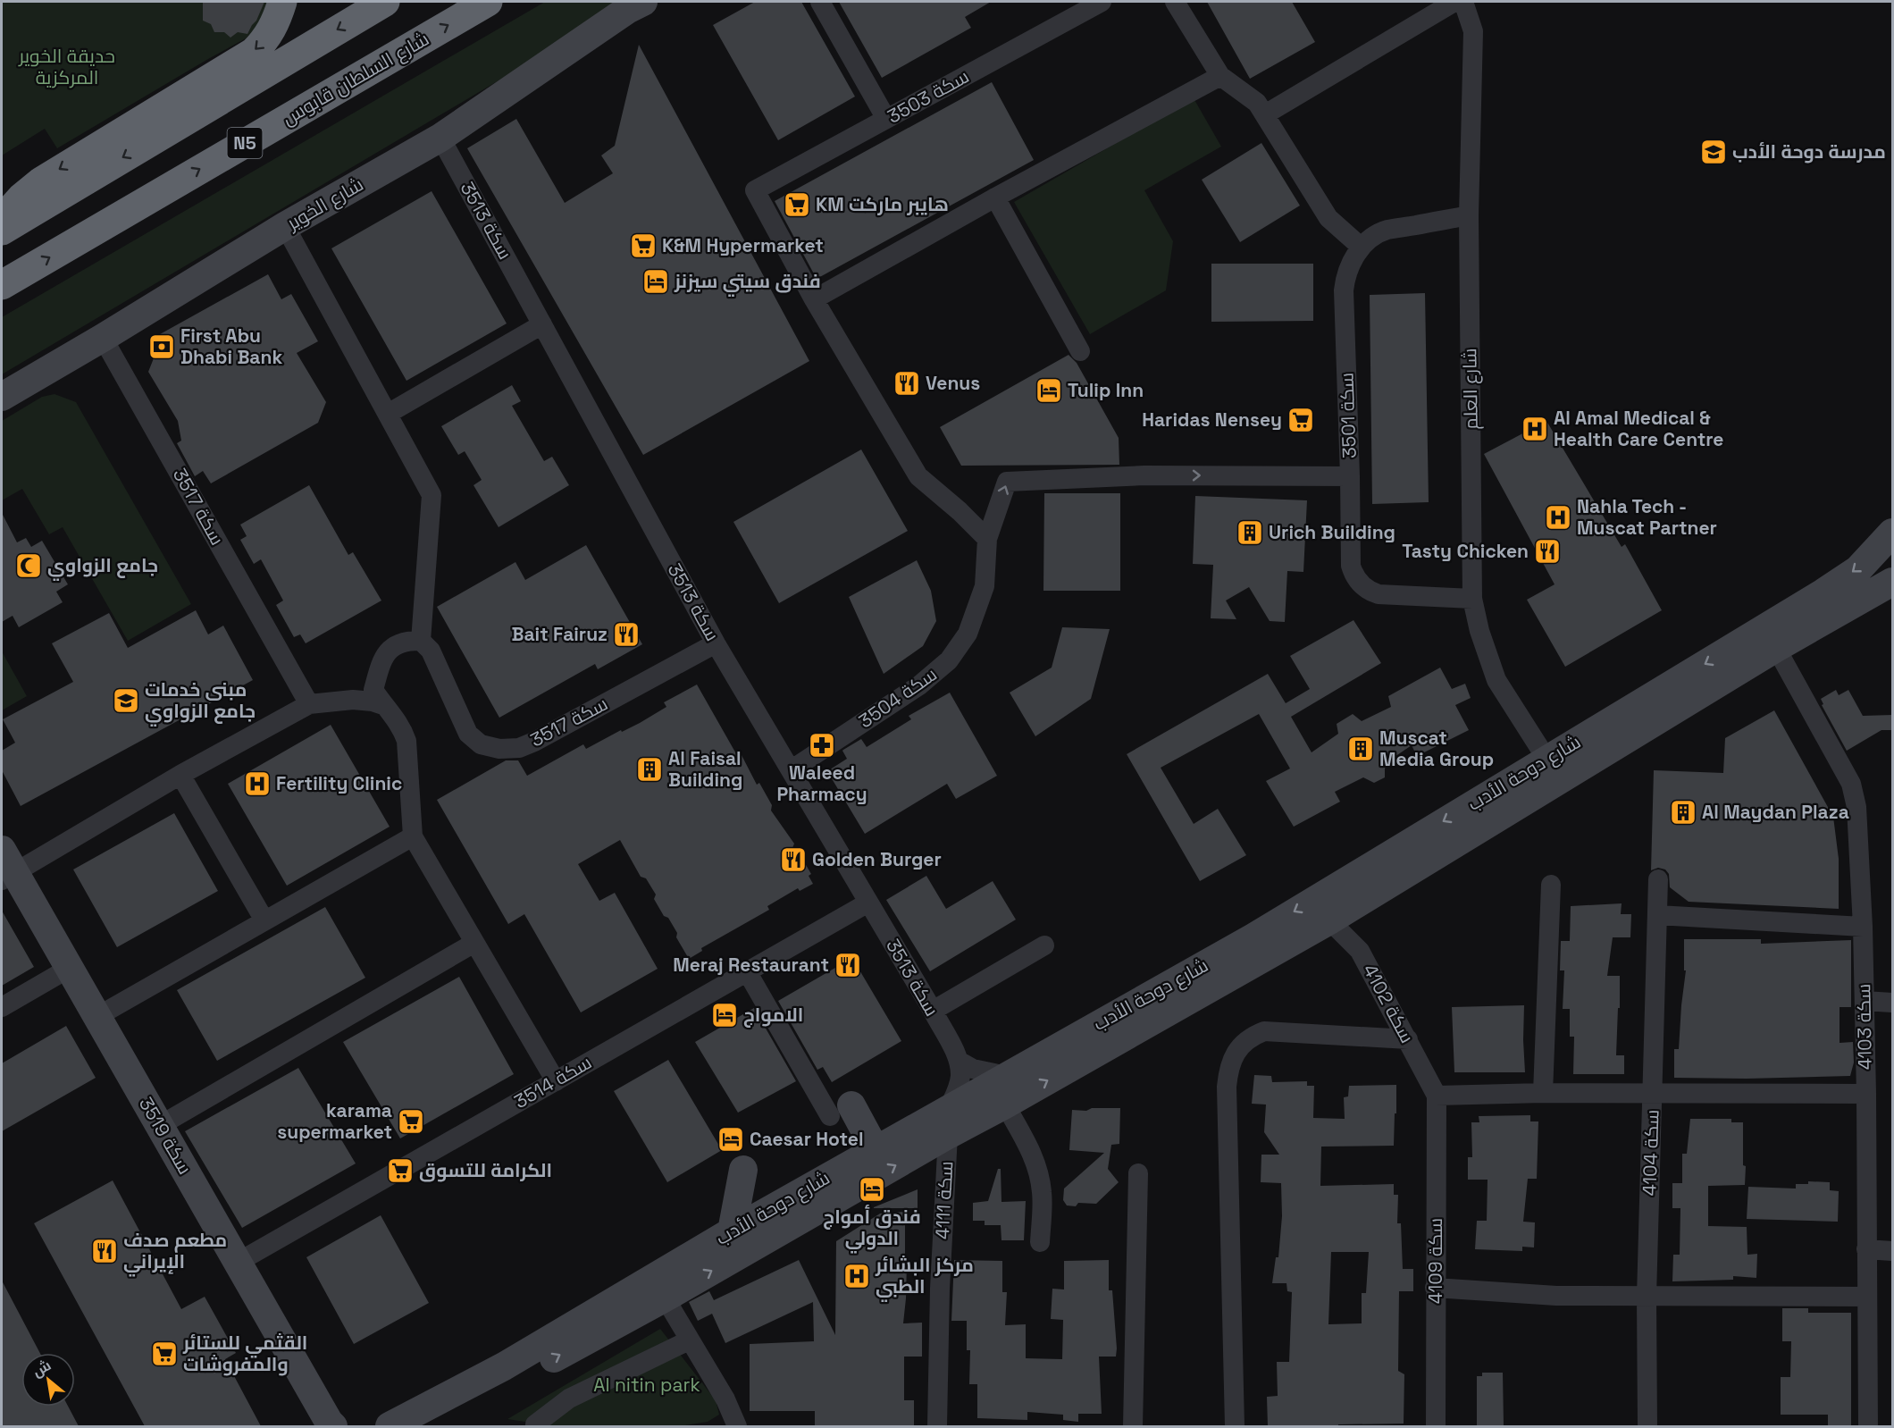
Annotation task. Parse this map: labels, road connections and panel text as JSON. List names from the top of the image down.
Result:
{
  "streets": {
    "highway": ["شارع السلطان قابوس", "N5"],
    "main road": ["شارع الخوير", "شارع دوحة الأدب", "سكة 3519"],
    "street": [
      "سكة 3503",
      "سكة 3513",
      "شارع العلم",
      "سكة 3501",
      "سكة 3517",
      "سكة 3504",
      "سكة 4102",
      "سكة 4103",
      "سكة 3514",
      "سكة 4104",
      "سكة 4111",
      "سكة 4109"
    ]
  },
  "crossings": [
    ["شارع الخوير", "سكة 3513"],
    ["شارع الخوير", "سكة 3517"],
    ["سكة 3513", "سكة 3517"],
    ["سكة 3513", "سكة 3504"],
    ["سكة 3513", "شارع دوحة الأدب"],
    ["سكة 3513", "سكة 3514"],
    ["سكة 3513", "سكة 4111"],
    ["شارع العلم", "سكة 3501"],
    ["شارع العلم", "شارع دوحة الأدب"],
    ["سكة 3501", "سكة 3504"],
    ["شارع دوحة الأدب", "سكة 4102"],
    ["شارع دوحة الأدب", "سكة 4103"],
    ["شارع دوحة الأدب", "سكة 4111"],
    ["سكة 4102", "سكة 4109"],
    ["سكة 3514", "سكة 3519"]
  ],
  "one_way": ["سكة 3504"],
  "parks": ["حديقة الخوير المركزية", "Al nitin park"],
  "places": {
    "school or university": ["مدرسة دوحة الأدب", "مبنى خدمات جامع الزواوي"],
    "supermarket": [
      "KM هايبر ماركت",
      "K&M Hypermarket",
      "Haridas Nensey",
      "karama supermarket",
      "الكرامة للتسوق",
      "القثمي للستائر والمفروشات"
    ],
    "hotel": [
      "فندق سيتي سيزنز",
      "Tulip Inn",
      "الامواج",
      "Caesar Hotel",
      "فندق أمواج الدولي"
    ],
    "bank": ["First Abu Dhabi Bank"],
    "restaurant": [
      "Venus",
      "Tasty Chicken",
      "Bait Fairuz",
      "Golden Burger",
      "Meraj Restaurant",
      "مطعم صدف الإيراني"
    ],
    "hospital": [
      "Al Amal Medical & Health Care Centre",
      "Nahla Tech - Muscat Partner",
      "Fertility Clinic",
      "مركز البشائر الطبي"
    ],
    "building": [
      "Urich Building",
      "Muscat Media Group",
      "Al Faisal Building",
      "Al Maydan Plaza"
    ],
    "mosque": ["جامع الزواوي"],
    "pharmacy": ["Waleed Pharmacy"]
  },
  "north": "top left"
}
